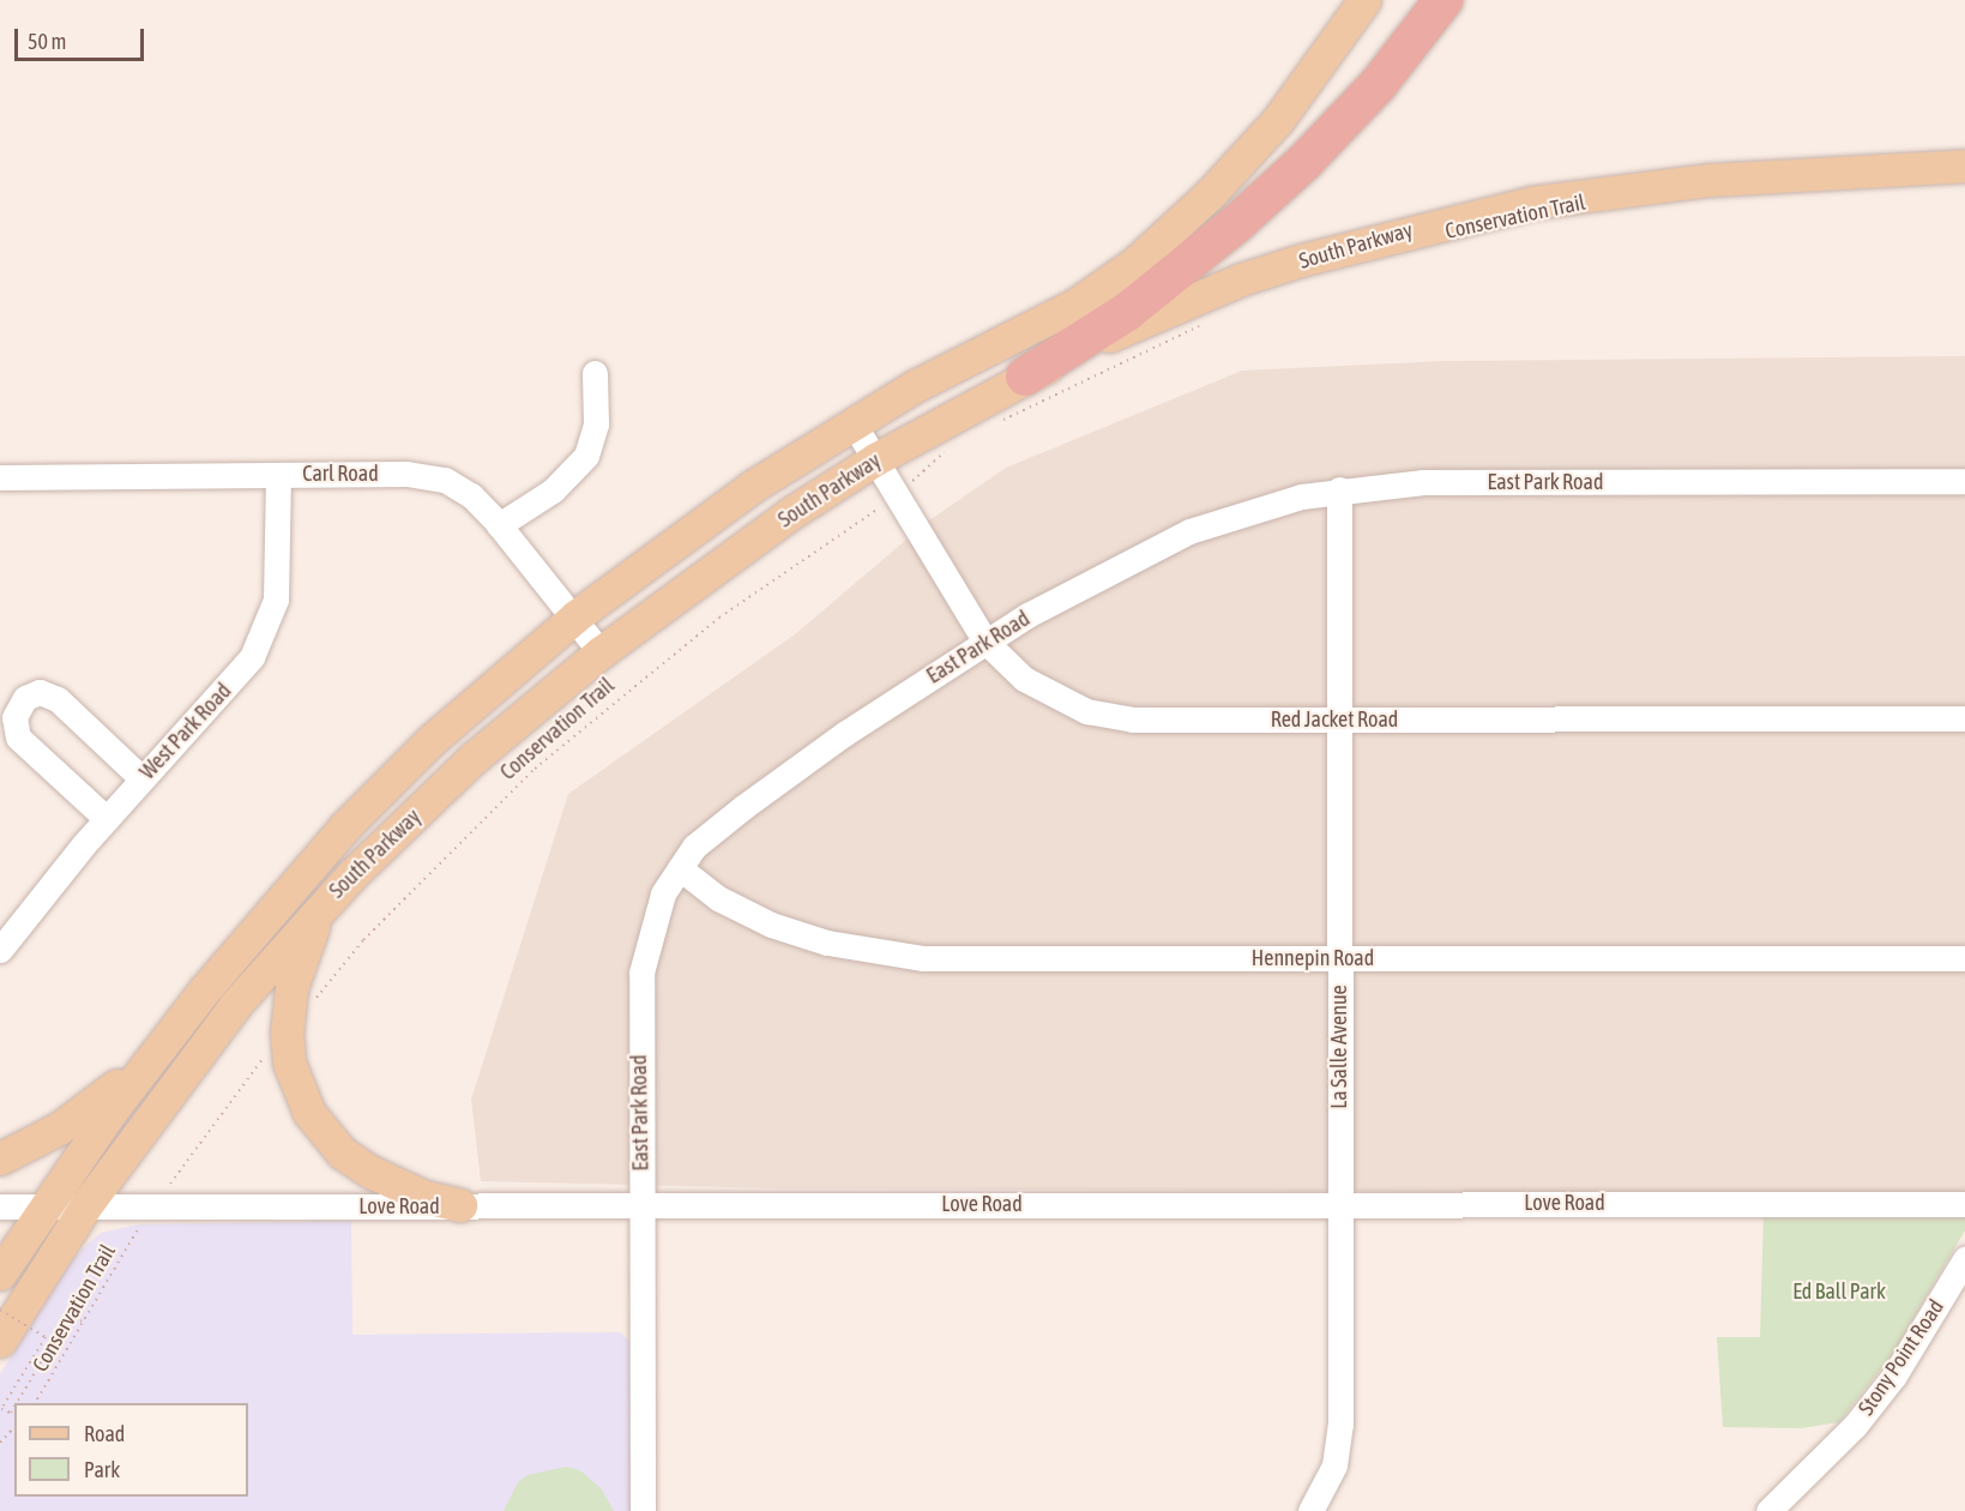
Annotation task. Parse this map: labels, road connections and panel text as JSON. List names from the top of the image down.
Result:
{
  "streets": {
    "main road": ["South Parkway"],
    "street": [
      "Carl Road",
      "East Park Road",
      "Red Jacket Road",
      "West Park Road",
      "Hennepin Road",
      "La Salle Avenue",
      "Love Road",
      "Stony Point Road"
    ],
    "path": ["Conservation Trail"]
  },
  "crossings": [
    ["South Parkway", "Carl Road"],
    ["South Parkway", "Red Jacket Road"],
    ["South Parkway", "Love Road"],
    ["Carl Road", "West Park Road"],
    ["East Park Road", "Red Jacket Road"],
    ["East Park Road", "Hennepin Road"],
    ["East Park Road", "La Salle Avenue"],
    ["East Park Road", "Love Road"],
    ["Red Jacket Road", "La Salle Avenue"],
    ["Hennepin Road", "La Salle Avenue"],
    ["La Salle Avenue", "Love Road"]
  ],
  "parks": ["Ed Ball Park"],
  "legend": ["Road", "Park"],
  "scale_bar": "50 m"
}
